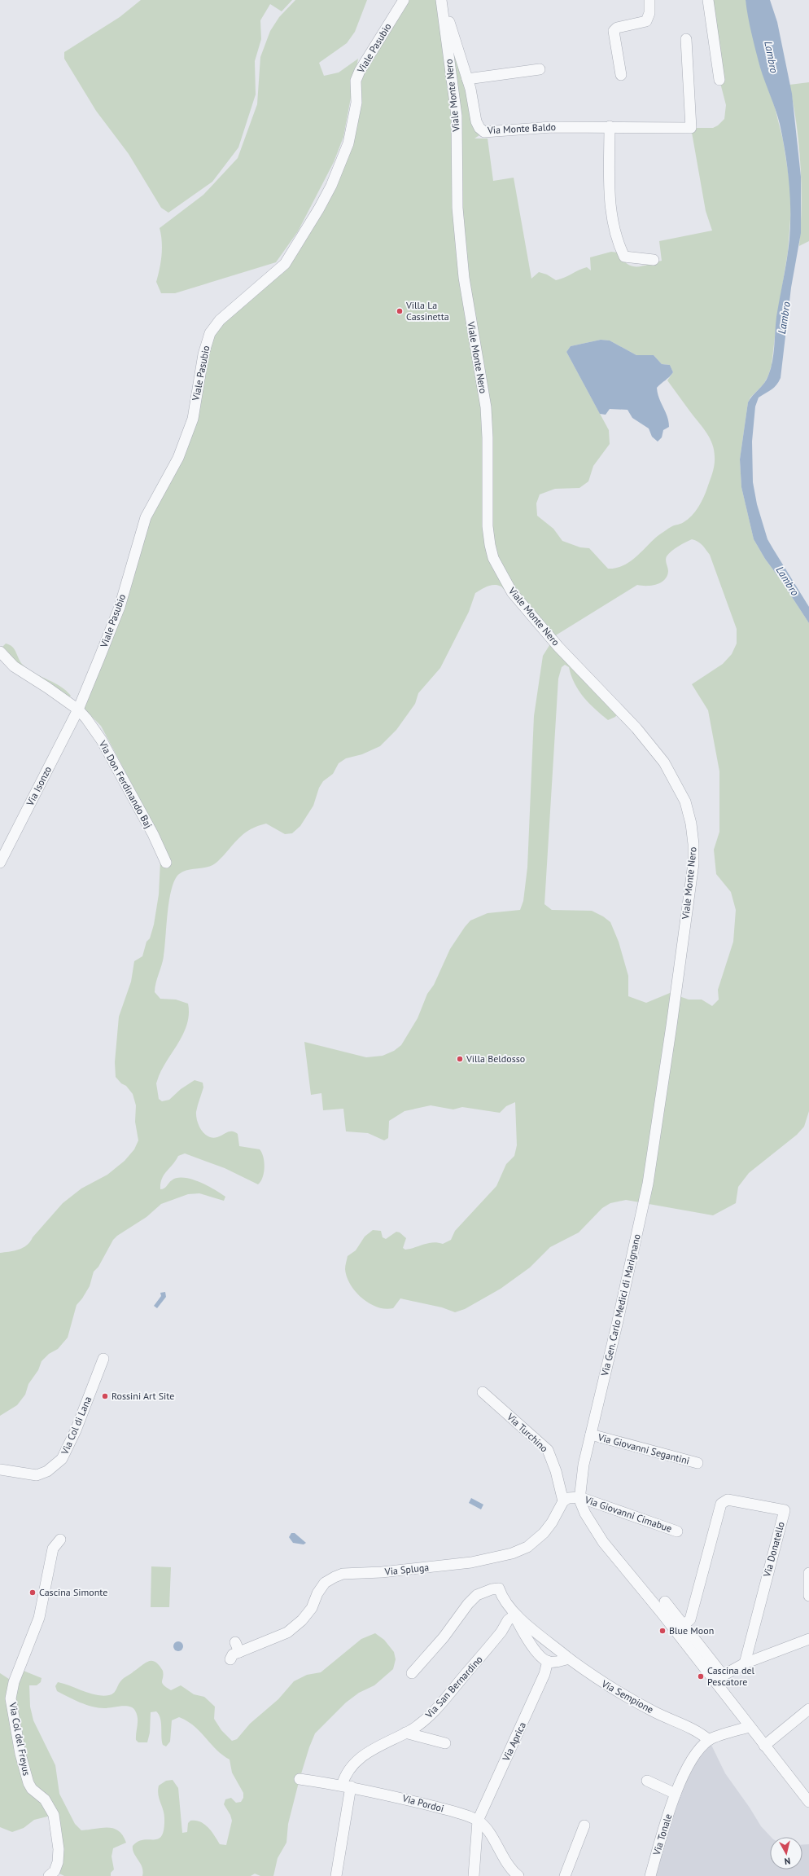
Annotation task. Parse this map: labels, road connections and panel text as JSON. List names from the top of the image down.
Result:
{
  "streets": {
    "street": [
      "Viale Pasubio",
      "Viale Monte Nero",
      "Via Monte Baldo",
      "Via Don Ferdinando Baj",
      "Via Isonzo",
      "Via Gen. Carlo Medici di Marignano",
      "Via Col di Lana",
      "Via Turchino",
      "Via Giovanni Segantini",
      "Via Giovanni Cimabue",
      "Via Donatello",
      "Via Spluga",
      "Via San Bernardino",
      "Via Sempione",
      "Via Col del Freyus",
      "Via Aprica",
      "Via Pordoi",
      "Via Tonale"
    ]
  },
  "crossings": [
    ["Viale Pasubio", "Via Don Ferdinando Baj"],
    ["Viale Pasubio", "Via Isonzo"],
    ["Viale Monte Nero", "Via Monte Baldo"],
    ["Viale Monte Nero", "Via Gen. Carlo Medici di Marignano"],
    ["Via Don Ferdinando Baj", "Via Isonzo"],
    ["Via Gen. Carlo Medici di Marignano", "Via Giovanni Segantini"],
    ["Via Gen. Carlo Medici di Marignano", "Via Giovanni Cimabue"],
    ["Via Turchino", "Via Spluga"],
    ["Via San Bernardino", "Via Pordoi"],
    ["Via Sempione", "Via Tonale"],
    ["Via Aprica", "Via Pordoi"]
  ],
  "water": ["Lambro"],
  "places": [
    "Villa La Cassinetta",
    "Villa Beldosso",
    "Rossini Art Site",
    "Cascina Simonte",
    "Blue Moon",
    "Cascina del Pescatore"
  ],
  "north": "bottom"
}
